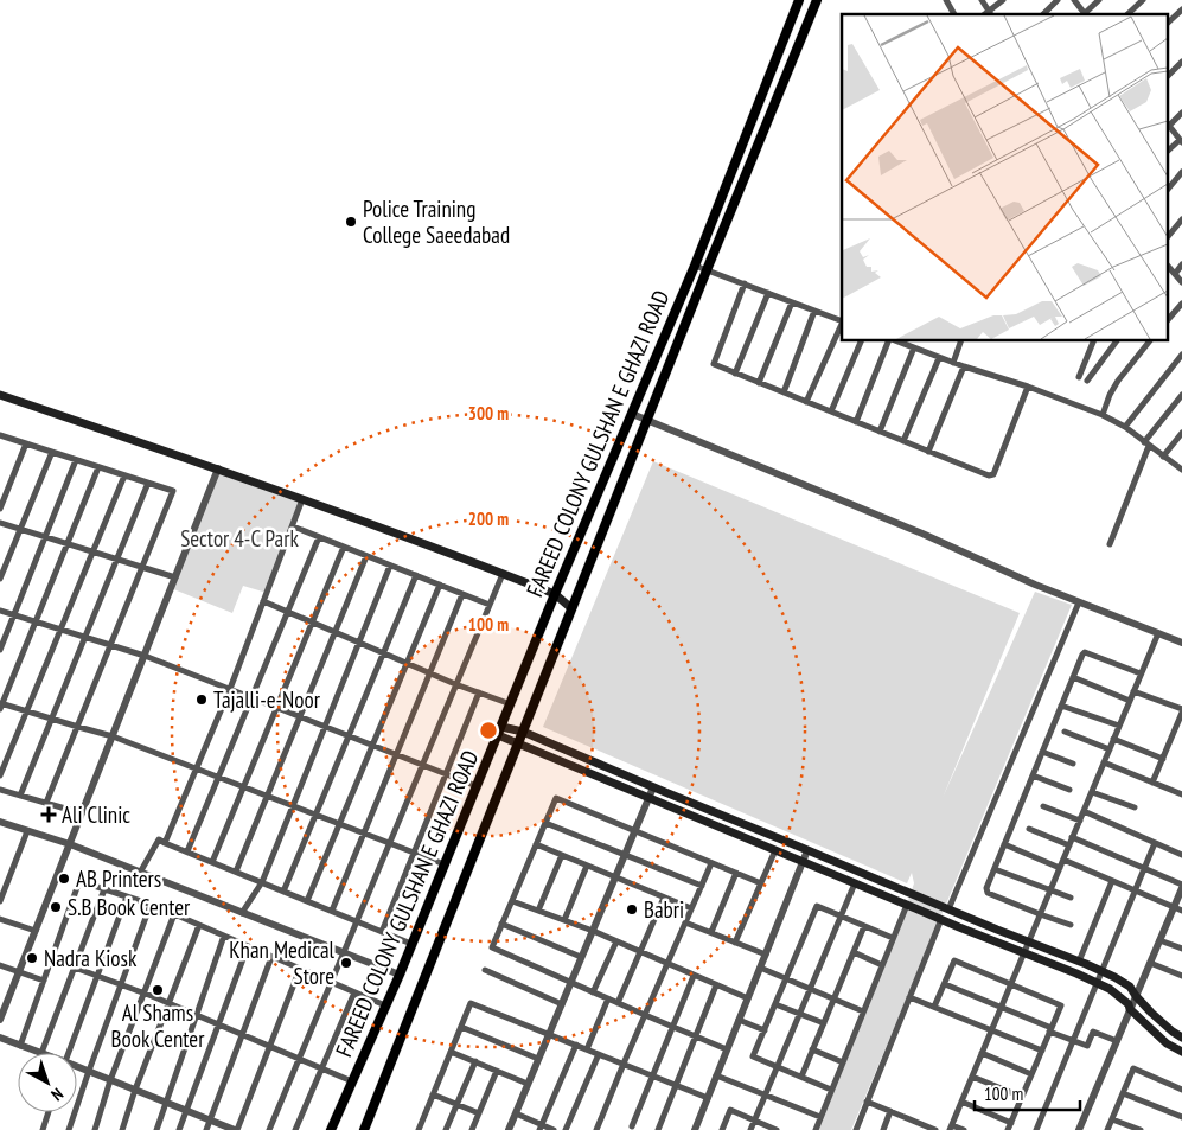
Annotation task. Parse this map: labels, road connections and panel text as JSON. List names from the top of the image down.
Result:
{
  "streets": {
    "main road": ["FAREED COLONY GULSHAN E GHAZI ROAD"]
  },
  "parks": ["Sector 4-C Park"],
  "places": {
    "other": [
      "Police Training College Saeedabad",
      "Tajalli-e-Noor",
      "AB Printers",
      "S.B Book Center",
      "Babri",
      "Nadra Kiosk",
      "Khan Medical Store",
      "Al Shams Book Center"
    ],
    "health": ["Ali Clinic"]
  },
  "scale_bar": "100 m",
  "north": "bottom right",
  "rings": ["300 m", "200 m", "100 m"]
}
